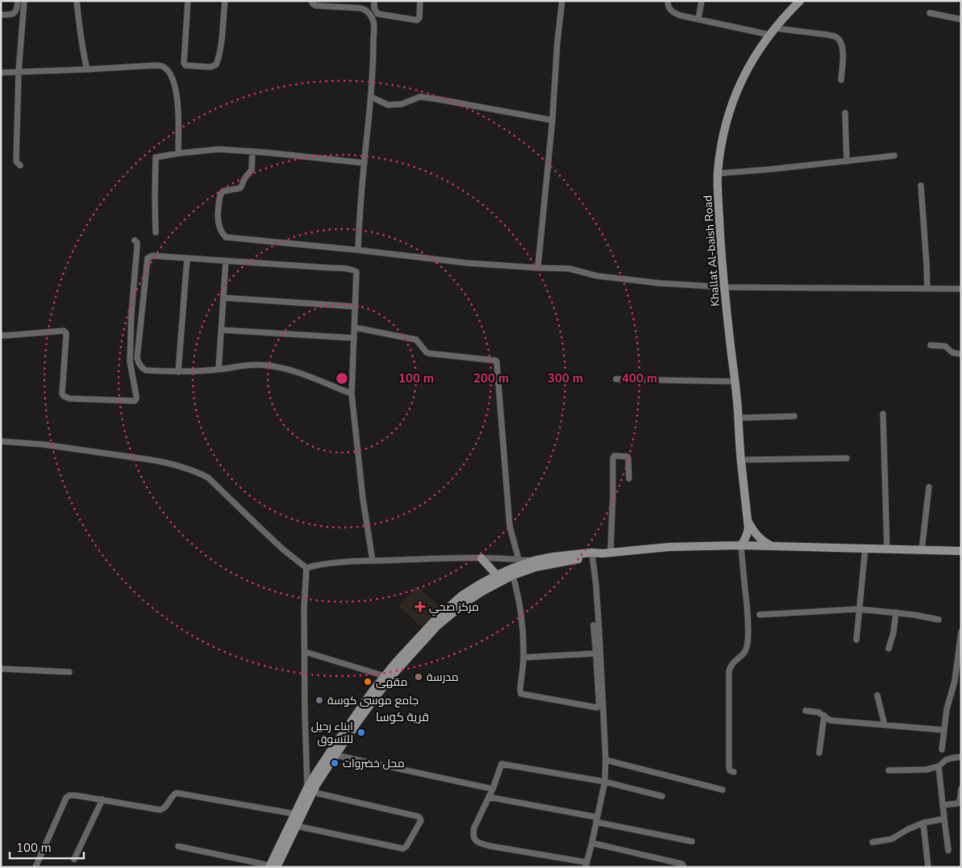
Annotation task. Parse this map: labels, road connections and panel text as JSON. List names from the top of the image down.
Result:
{
  "streets": {
    "street": ["Khallat Al-baish Road"]
  },
  "districts": ["قرية كوسا"],
  "places": {
    "health": ["مركز صحي"],
    "other": [
      "مدرسة",
      "مقهى",
      "جامع موسى كوسة",
      "ابناء رحيل للتسوق",
      "محل خضروات"
    ]
  },
  "scale_bar": "100 m",
  "rings": [
    "100 m",
    "200 m",
    "300 m",
    "400 m"
  ]
}
